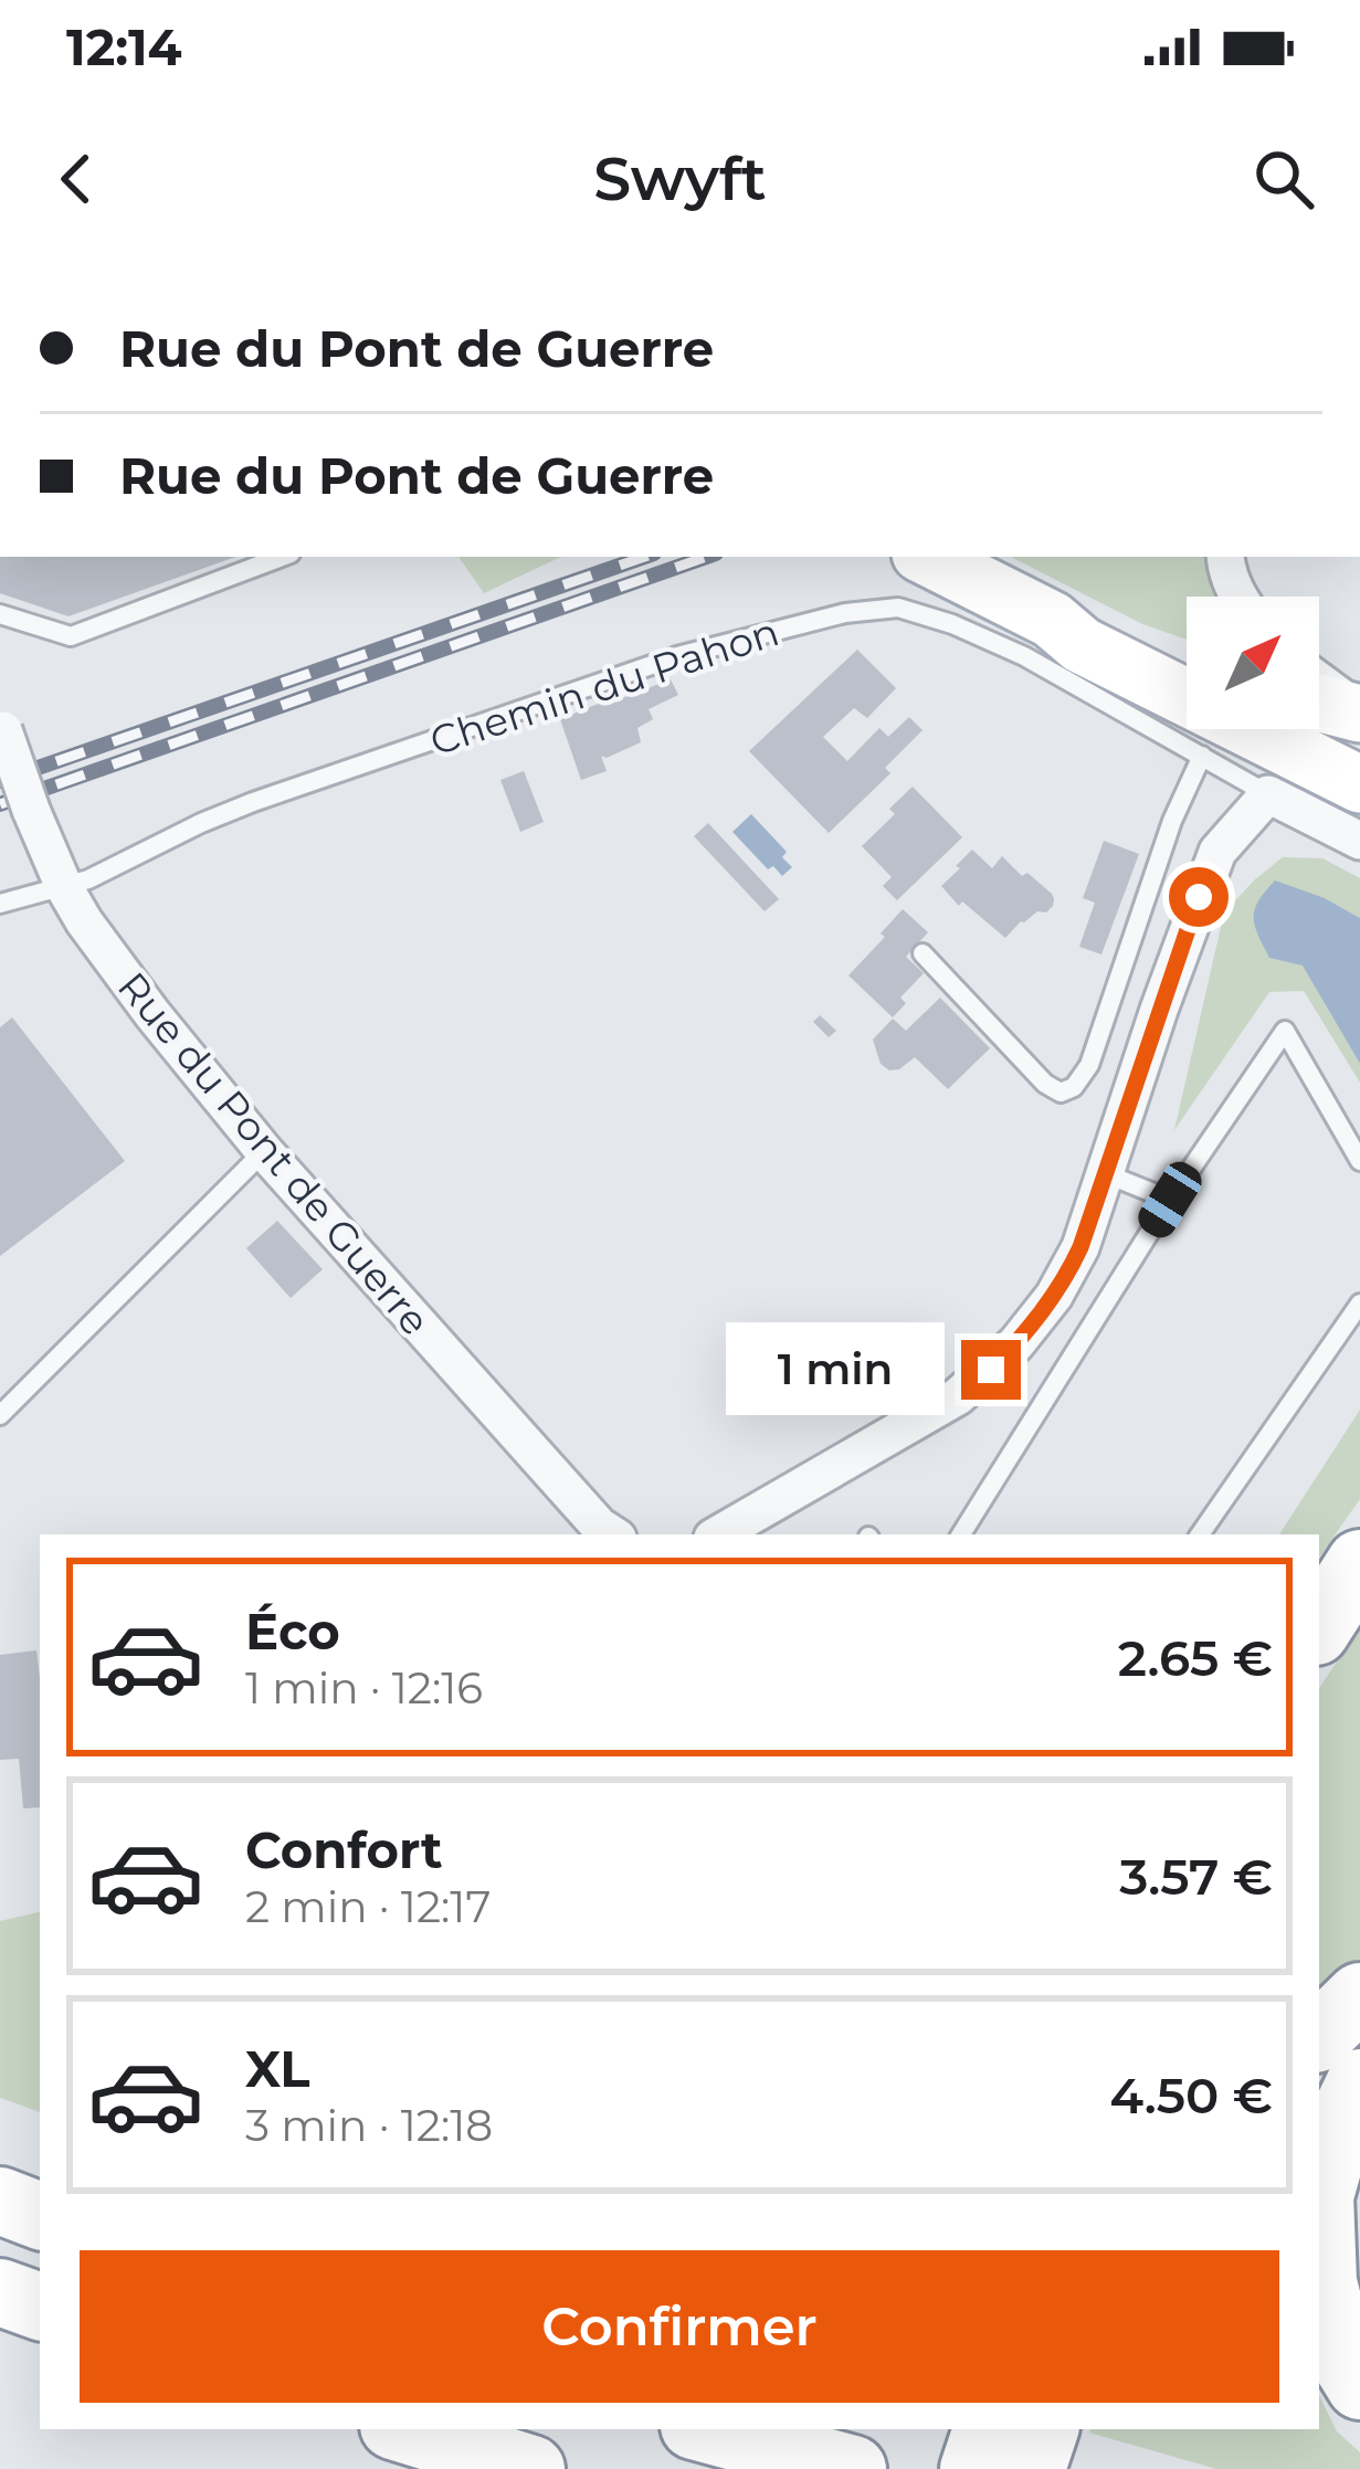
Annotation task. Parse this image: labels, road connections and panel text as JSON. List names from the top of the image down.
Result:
{
  "streets": {
    "street": ["Rue du Pont de Guerre"],
    "lane": ["Chemin du Pahon"]
  },
  "crossings": [
    ["Chemin du Pahon", "Rue du Pont de Guerre"]
  ],
  "north": "top right",
  "page": {
    "status": "12:14",
    "header": "Swyft",
    "banner": ["Rue du Pont de Guerre", "Rue du Pont de Guerre"],
    "bubble": "1 min",
    "list": [
      {
        "name": "Éco",
        "note": "1 min · 12:16",
        "value": "2.65 €"
      },
      {
        "name": "Confort",
        "note": "2 min · 12:17",
        "value": "3.57 €"
      },
      {
        "name": "XL",
        "note": "3 min · 12:18",
        "value": "4.50 €"
      }
    ],
    "buttons": "Confirmer"
  }
}
